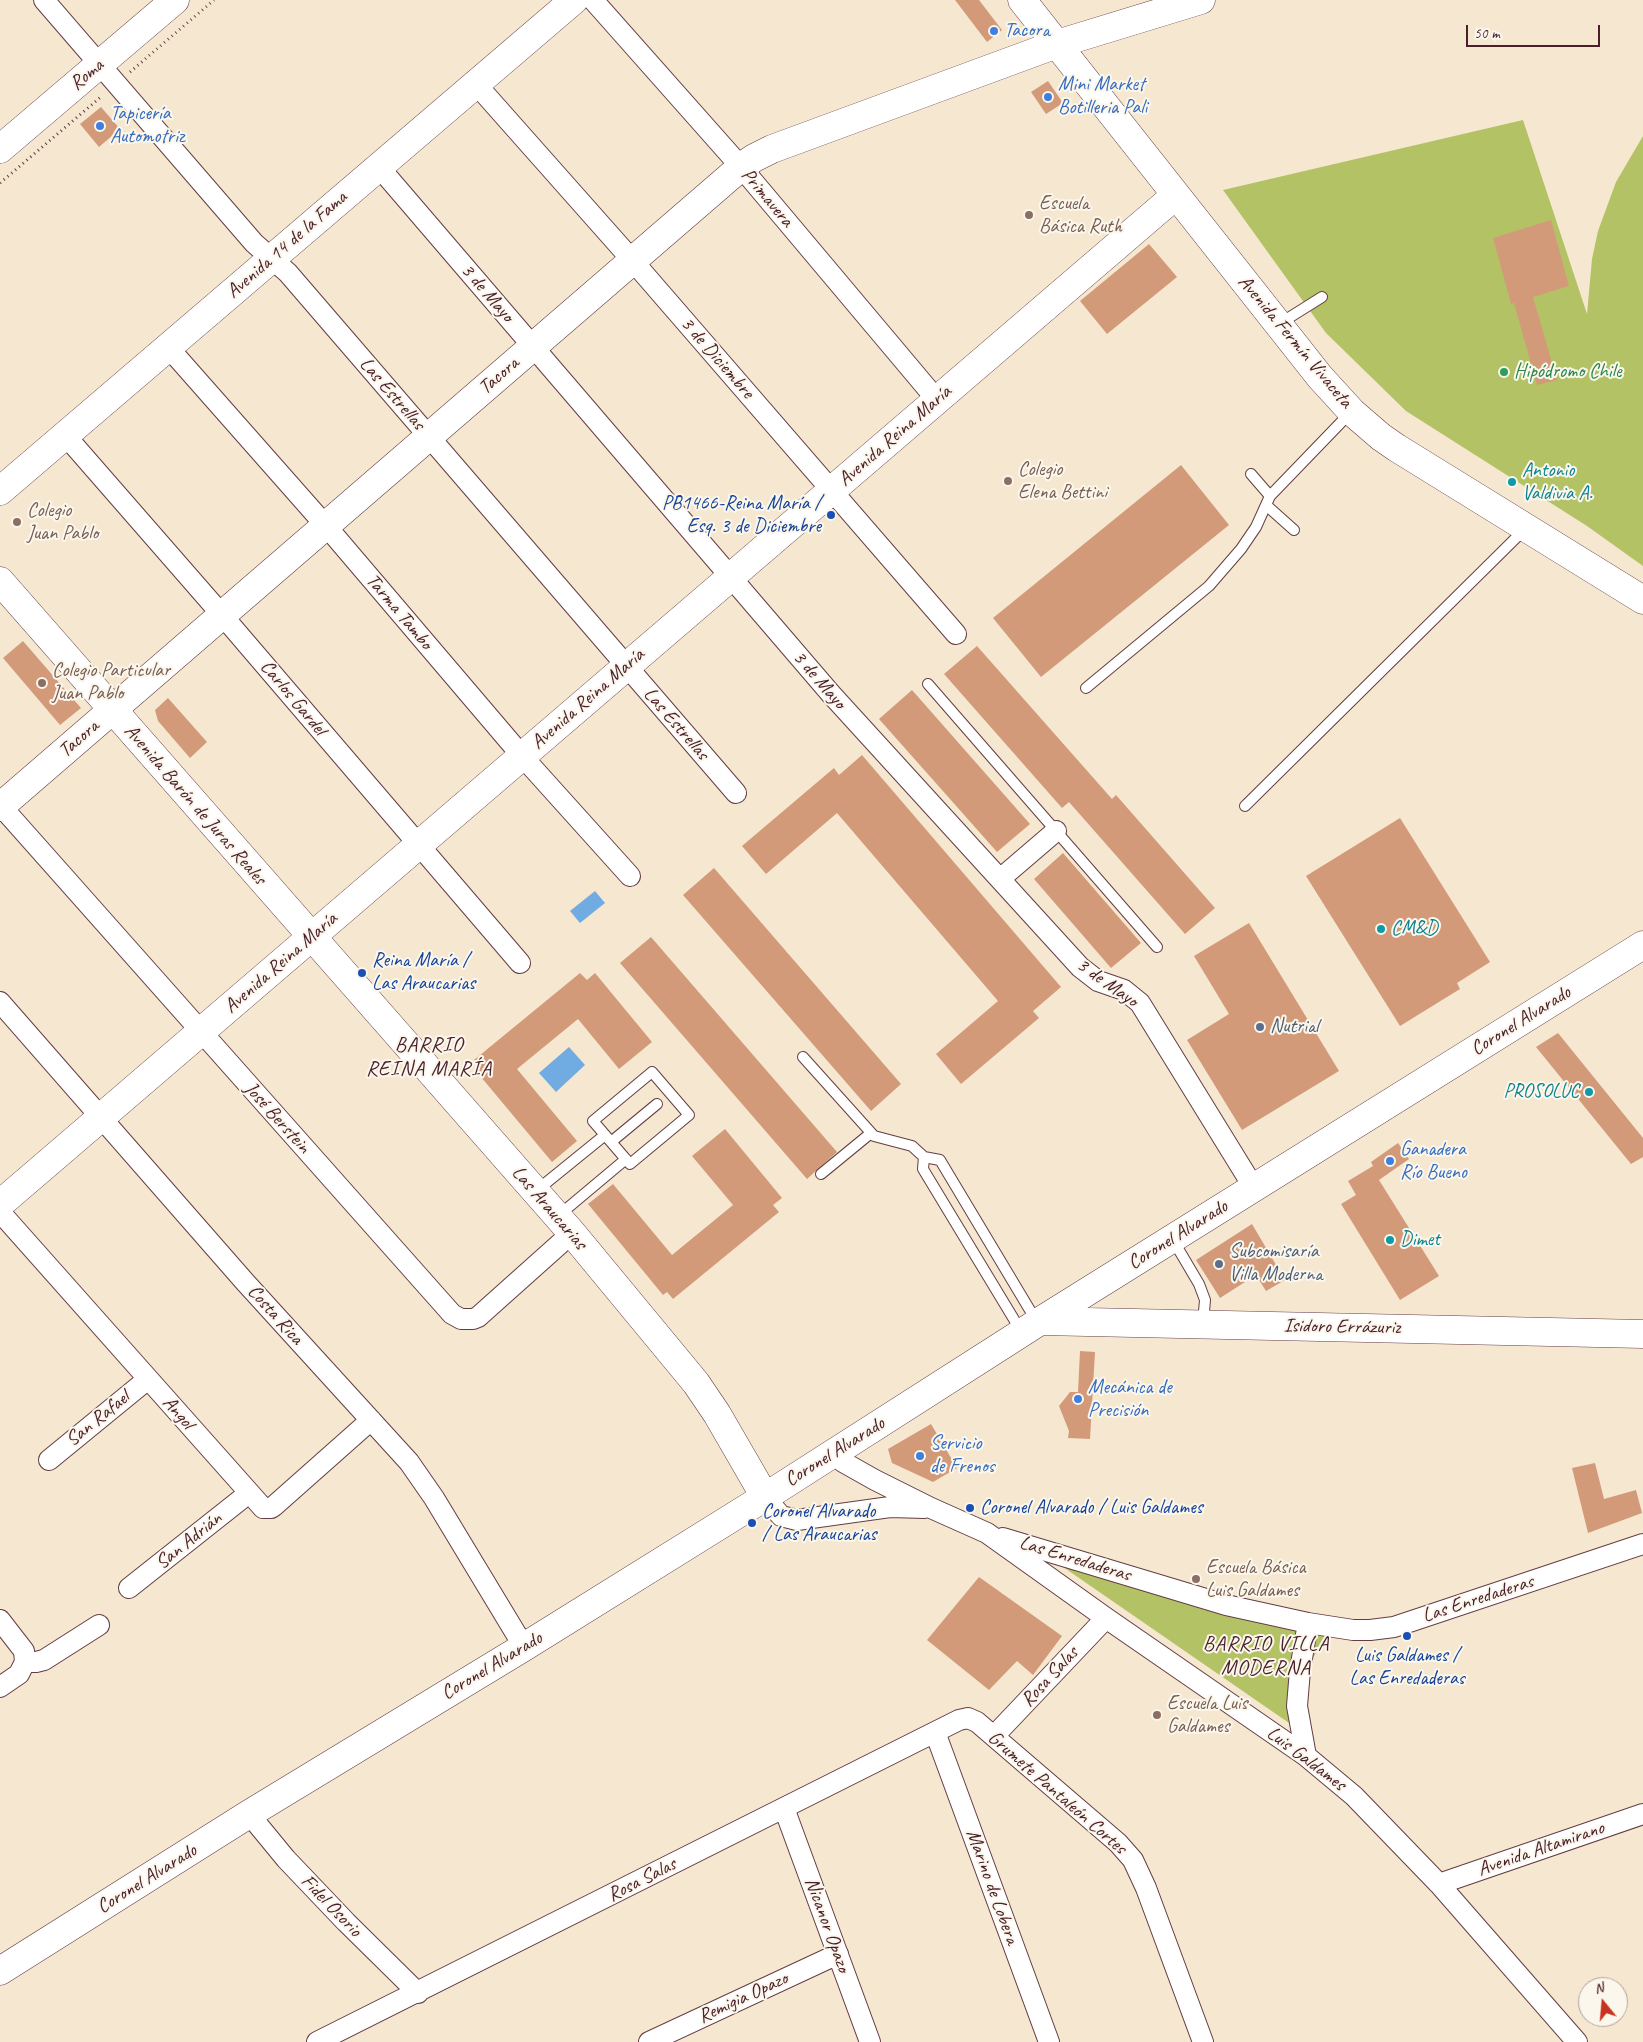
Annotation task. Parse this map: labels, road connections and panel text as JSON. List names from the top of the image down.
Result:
{
  "streets": {
    "street": [
      "Roma",
      "Primavera",
      "Avenida 14 de la Fama",
      "3 de Mayo",
      "Avenida Fermín Vivaceta",
      "3 de Diciembre",
      "Tacora",
      "Las Estrellas",
      "Avenida Reina María",
      "Tarma Tambo",
      "Carlos Gardel",
      "Avenida Barón de Juras Reales",
      "Coronel Alvarado",
      "José Berstein",
      "Las Araucarias",
      "Costa Rica",
      "Isidoro Errázuriz",
      "Angol",
      "San Rafael",
      "San Adrián",
      "Las Enredaderas",
      "Rosa Salas",
      "Luis Galdames",
      "Grumete Pantaleón Cortes",
      "Avenida Altamirano",
      "Marino de Lobera",
      "Fidel Osorio",
      "Nicanor Opazo",
      "Remigia Opazo"
    ]
  },
  "crossings": [
    ["Roma", "Las Estrellas"],
    ["Primavera", "Tacora"],
    ["Primavera", "Avenida Reina María"],
    ["Avenida 14 de la Fama", "3 de Mayo"],
    ["Avenida 14 de la Fama", "3 de Diciembre"],
    ["Avenida 14 de la Fama", "Las Estrellas"],
    ["Avenida 14 de la Fama", "Tarma Tambo"],
    ["Avenida 14 de la Fama", "Carlos Gardel"],
    ["3 de Mayo", "Tacora"],
    ["3 de Mayo", "Avenida Reina María"],
    ["3 de Mayo", "Coronel Alvarado"],
    ["Avenida Fermín Vivaceta", "Tacora"],
    ["Avenida Fermín Vivaceta", "Avenida Reina María"],
    ["3 de Diciembre", "Tacora"],
    ["3 de Diciembre", "Avenida Reina María"],
    ["Tacora", "Las Estrellas"],
    ["Tacora", "Tarma Tambo"],
    ["Tacora", "Carlos Gardel"],
    ["Tacora", "Avenida Barón de Juras Reales"],
    ["Tacora", "José Berstein"],
    ["Las Estrellas", "Avenida Reina María"],
    ["Avenida Reina María", "Tarma Tambo"],
    ["Avenida Reina María", "Carlos Gardel"],
    ["Avenida Reina María", "Avenida Barón de Juras Reales"],
    ["Avenida Reina María", "José Berstein"],
    ["Avenida Reina María", "Las Araucarias"],
    ["Avenida Reina María", "Costa Rica"],
    ["Avenida Barón de Juras Reales", "Las Araucarias"],
    ["Coronel Alvarado", "Las Araucarias"],
    ["Coronel Alvarado", "Costa Rica"],
    ["Coronel Alvarado", "Isidoro Errázuriz"],
    ["Coronel Alvarado", "Luis Galdames"],
    ["Coronel Alvarado", "Fidel Osorio"],
    ["José Berstein", "Las Araucarias"],
    ["Las Araucarias", "Luis Galdames"],
    ["Costa Rica", "Angol"],
    ["Angol", "San Rafael"],
    ["Angol", "San Adrián"],
    ["Las Enredaderas", "Luis Galdames"],
    ["Rosa Salas", "Luis Galdames"],
    ["Rosa Salas", "Grumete Pantaleón Cortes"],
    ["Rosa Salas", "Marino de Lobera"],
    ["Rosa Salas", "Fidel Osorio"],
    ["Rosa Salas", "Nicanor Opazo"],
    ["Luis Galdames", "Avenida Altamirano"],
    ["Nicanor Opazo", "Remigia Opazo"]
  ],
  "districts": ["BARRIO REINA MARÍA", "BARRIO VILLA MODERNA"],
  "places": [
    "Tacora",
    "Mini Market Botilleria Pali",
    "Tapicería Automotriz",
    "Escuela Básica Ruth",
    "Hipódromo Chile",
    "Colegio Elena Bettini",
    "Antonio Valdivia A.",
    "PB1466-Reina María / Esq. 3 de Diciembre",
    "Colegio Juan Pablo",
    "Colegio Particular Juan Pablo",
    "CM&D",
    "Reina María / Las Araucarias",
    "Nutrial",
    "PROSOLUC",
    "Ganadera Río Bueno",
    "Dimet",
    "Subcomisaría Villa Moderna",
    "Mecánica de Precisión",
    "Servicio de Frenos",
    "Coronel Alvarado / Luis Galdames",
    "Coronel Alvarado / Las Araucarias",
    "Escuela Básica Luis Galdames",
    "Luis Galdames / Las Enredaderas",
    "Escuela Luis Galdames"
  ],
  "scale_bar": "50 m",
  "north": "top"
}
